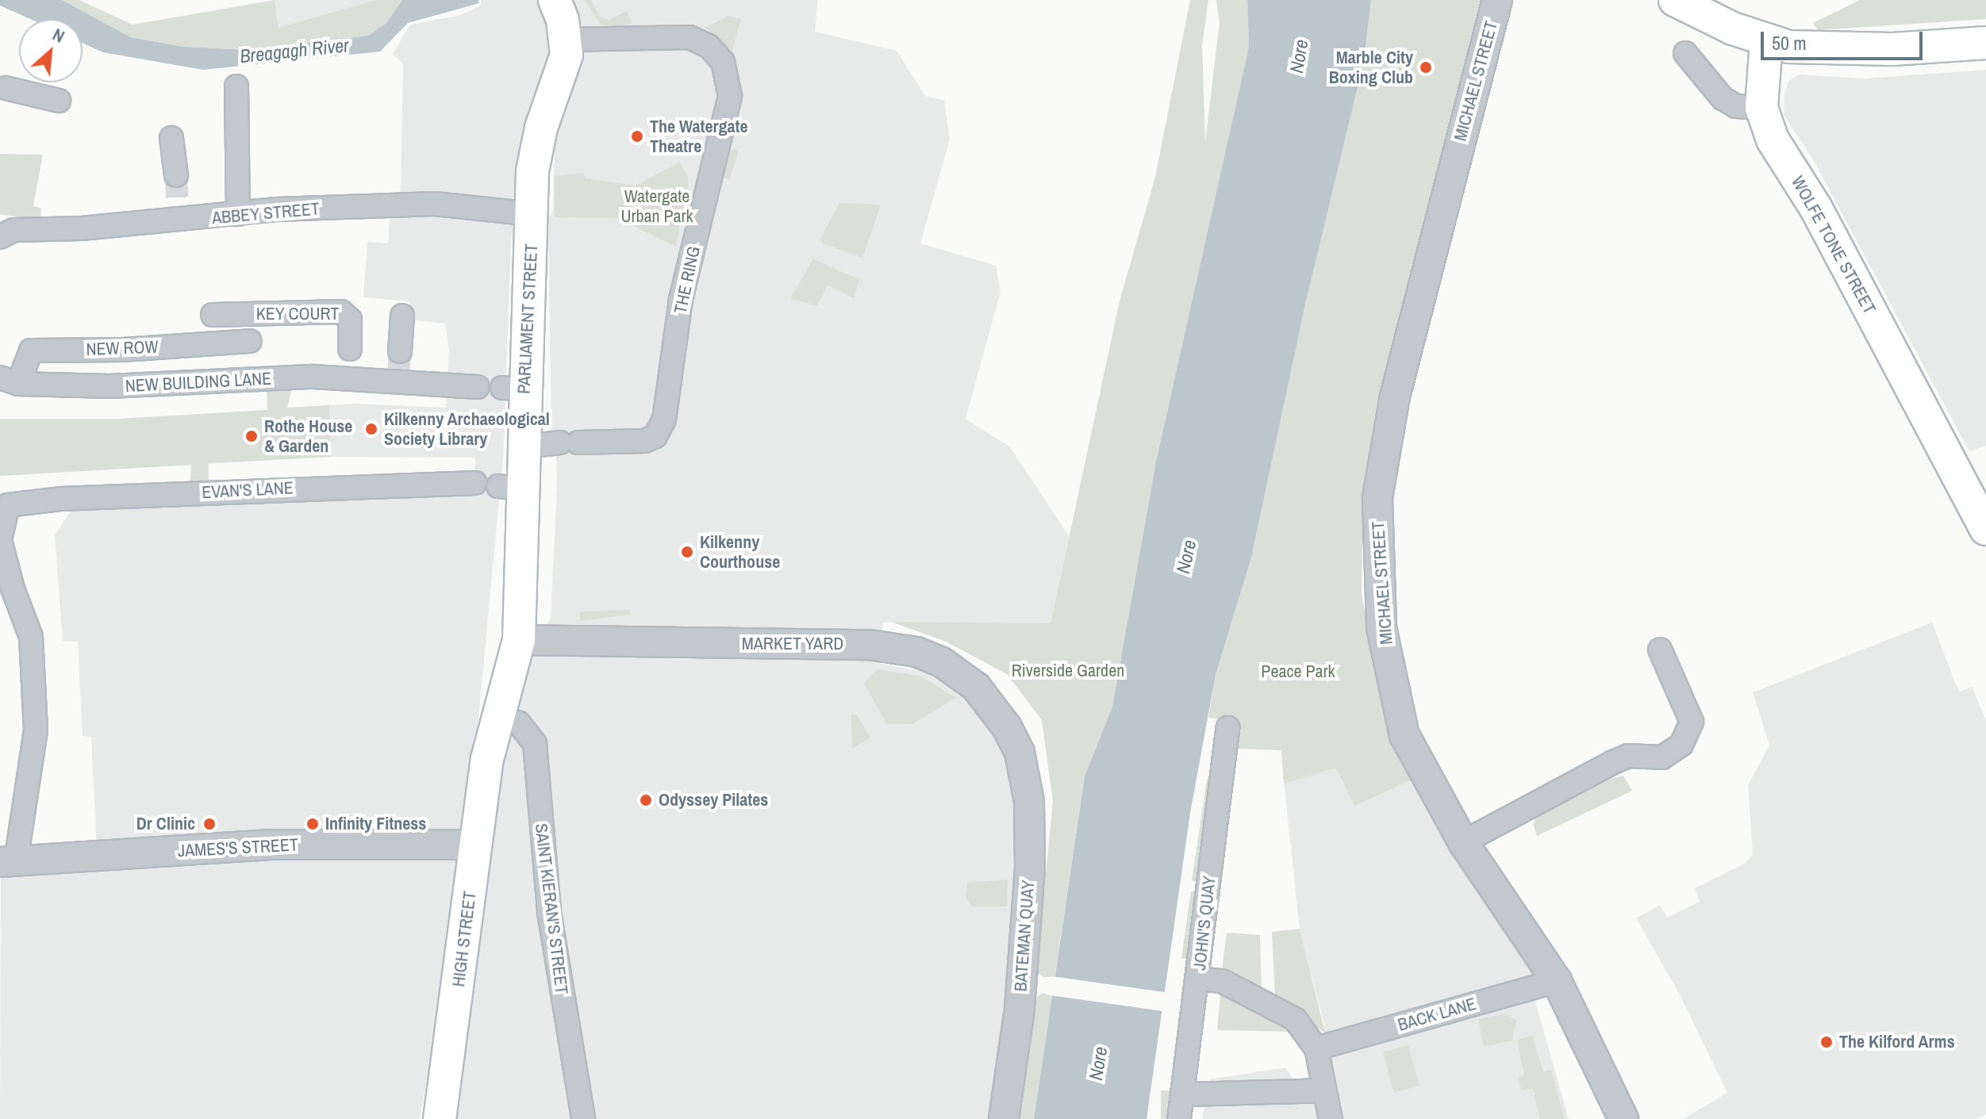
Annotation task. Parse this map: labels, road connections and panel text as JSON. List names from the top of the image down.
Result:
{
  "streets": {
    "main road": ["WOLFE TONE STREET", "PARLIAMENT STREET", "HIGH STREET"],
    "street": [
      "MICHAEL STREET",
      "ABBEY STREET",
      "THE RING",
      "KEY COURT",
      "NEW ROW",
      "NEW BUILDING LANE",
      "EVAN'S LANE",
      "MARKET YARD",
      "JAMES'S STREET",
      "SAINT KIERAN'S STREET",
      "JOHN'S QUAY",
      "BATEMAN QUAY",
      "BACK LANE"
    ]
  },
  "crossings": [
    ["MICHAEL STREET", "BACK LANE"],
    ["ABBEY STREET", "PARLIAMENT STREET"],
    ["THE RING", "PARLIAMENT STREET"],
    ["PARLIAMENT STREET", "MARKET YARD"],
    ["PARLIAMENT STREET", "SAINT KIERAN'S STREET"],
    ["PARLIAMENT STREET", "HIGH STREET"],
    ["NEW ROW", "NEW BUILDING LANE"],
    ["EVAN'S LANE", "JAMES'S STREET"],
    ["MARKET YARD", "BATEMAN QUAY"],
    ["JAMES'S STREET", "HIGH STREET"]
  ],
  "water": ["Breagagh River", "Nore"],
  "parks": ["Watergate Urban Park", "Riverside Garden", "Peace Park"],
  "places": [
    "Marble City Boxing Club",
    "The Watergate Theatre",
    "Kilkenny Archaeological Society Library",
    "Rothe House & Garden",
    "Kilkenny Courthouse",
    "Odyssey Pilates",
    "Dr Clinic",
    "Infinity Fitness",
    "The Kilford Arms"
  ],
  "scale_bar": "50 m",
  "north": "top right"
}
